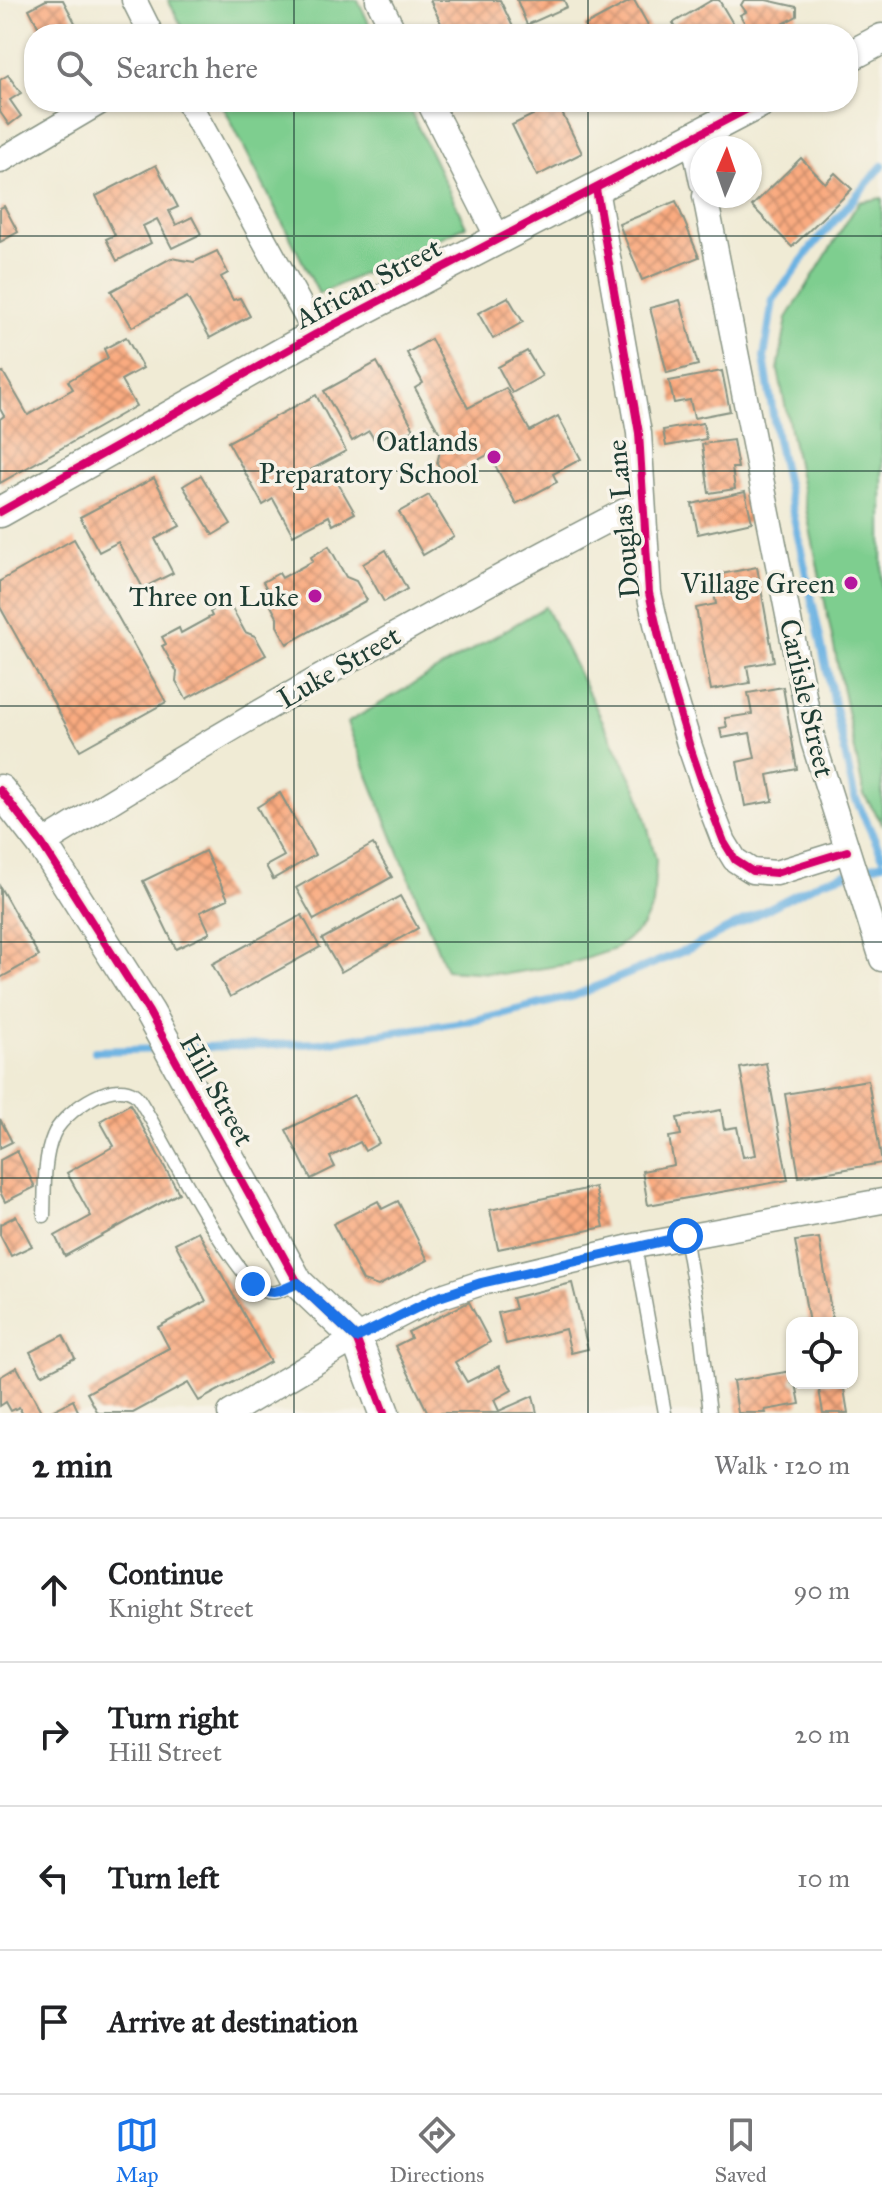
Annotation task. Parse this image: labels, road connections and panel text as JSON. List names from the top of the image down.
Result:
{
  "streets": {
    "street": [
      "African Street",
      "Douglas Lane",
      "Luke Street",
      "Carlisle Street",
      "Hill Street"
    ]
  },
  "crossings": [
    ["African Street", "Douglas Lane"],
    ["Douglas Lane", "Luke Street"],
    ["Douglas Lane", "Carlisle Street"],
    ["Luke Street", "Hill Street"]
  ],
  "places": ["Oatlands Preparatory School", "Village Green", "Three on Luke"],
  "north": "top",
  "page": {
    "search": "Search here",
    "heading": ["2 min", "Walk · 120 m"],
    "list": [
      ["Continue", "Knight Street", "90 m"],
      ["Turn right", "Hill Street", "20 m"],
      ["Turn left", "10 m"],
      "Arrive at destination"
    ],
    "nav": ["Map", "Directions", "Saved"]
  }
}
